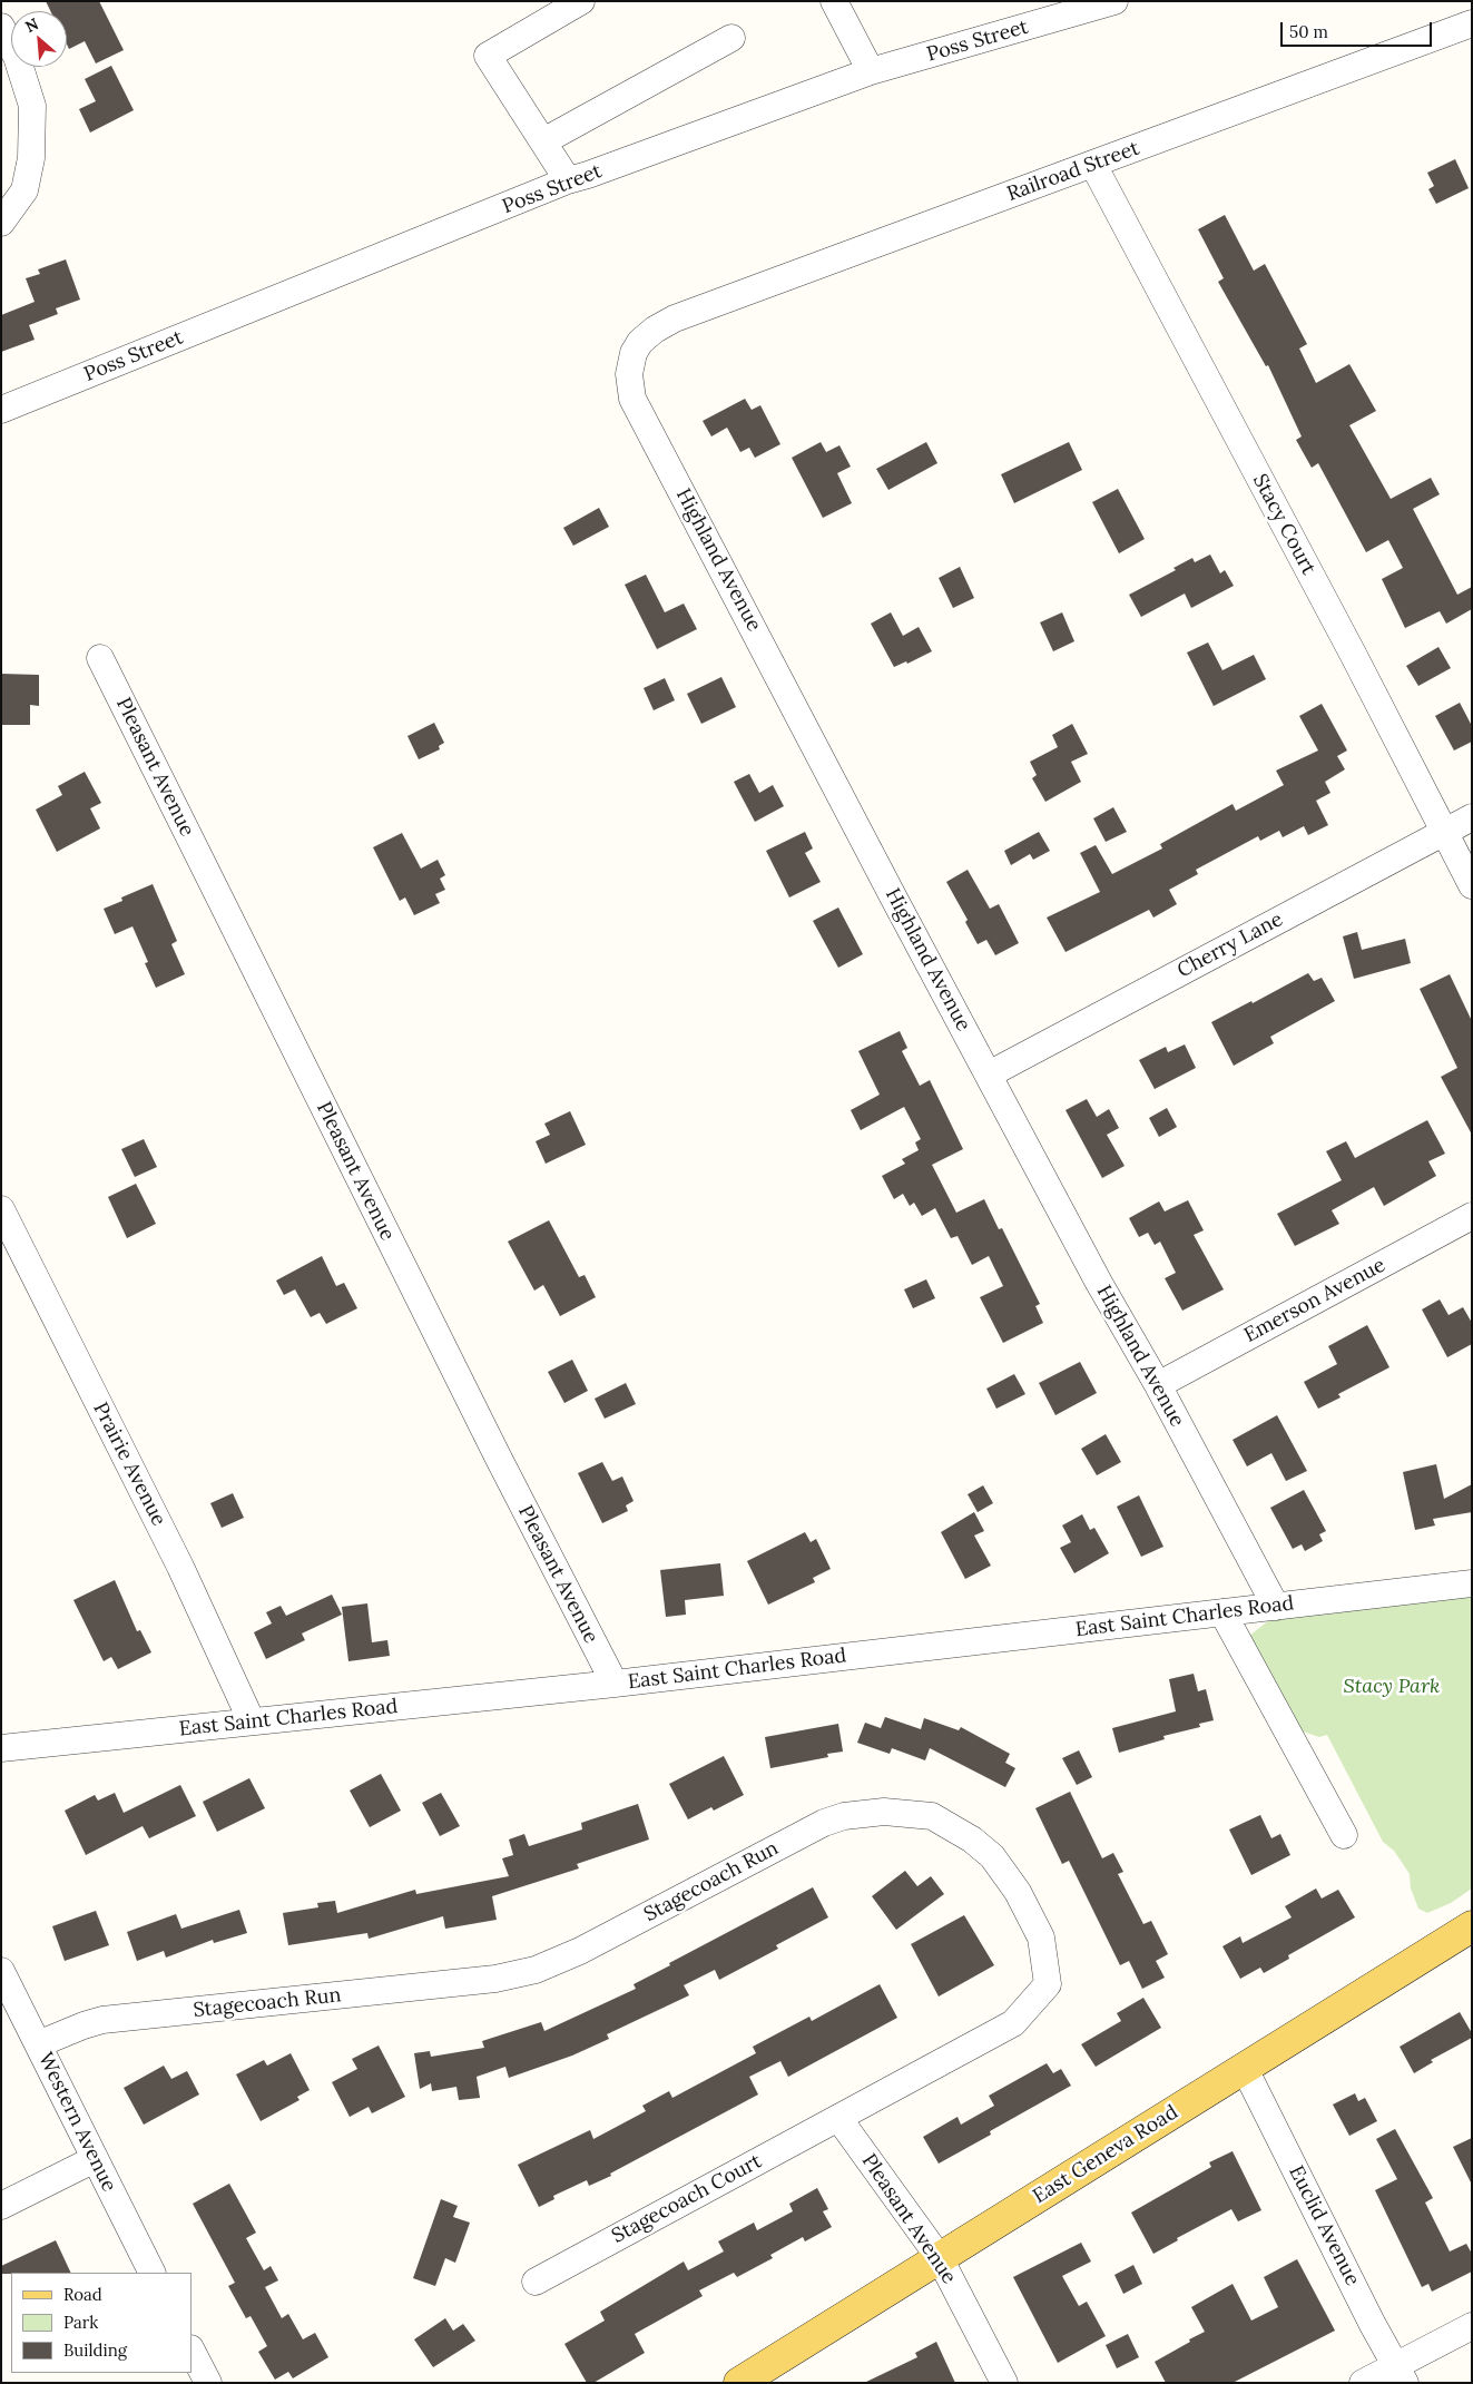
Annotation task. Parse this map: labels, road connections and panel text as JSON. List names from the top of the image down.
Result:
{
  "streets": {
    "main road": ["East Geneva Road"],
    "street": [
      "Poss Street",
      "Railroad Street",
      "Stacy Court",
      "Highland Avenue",
      "Pleasant Avenue",
      "Cherry Lane",
      "Emerson Avenue",
      "Prairie Avenue",
      "East Saint Charles Road",
      "Stagecoach Run",
      "Western Avenue",
      "Stagecoach Court",
      "Euclid Avenue"
    ]
  },
  "crossings": [
    ["Railroad Street", "Stacy Court"],
    ["Railroad Street", "Highland Avenue"],
    ["Stacy Court", "Cherry Lane"],
    ["Highland Avenue", "Cherry Lane"],
    ["Highland Avenue", "Emerson Avenue"],
    ["Highland Avenue", "East Saint Charles Road"],
    ["Pleasant Avenue", "East Saint Charles Road"],
    ["Pleasant Avenue", "Stagecoach Run"],
    ["Pleasant Avenue", "East Geneva Road"],
    ["Pleasant Avenue", "Stagecoach Court"],
    ["Prairie Avenue", "East Saint Charles Road"],
    ["Stagecoach Run", "Western Avenue"],
    ["Stagecoach Run", "Stagecoach Court"],
    ["East Geneva Road", "Euclid Avenue"]
  ],
  "parks": ["Stacy Park"],
  "legend": ["Road", "Park", "Building"],
  "scale_bar": "50 m",
  "north": "top left"
}
